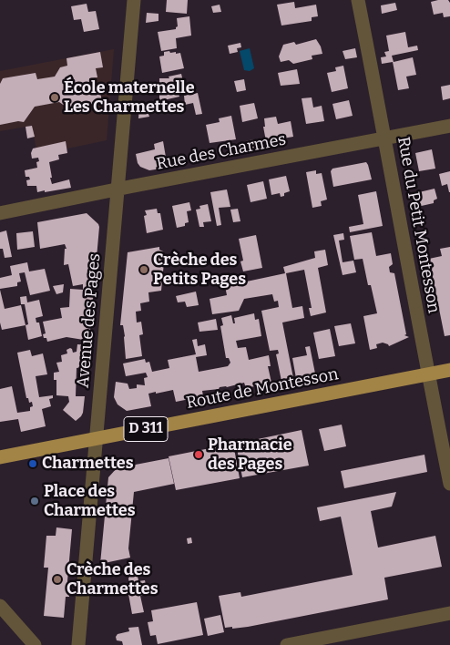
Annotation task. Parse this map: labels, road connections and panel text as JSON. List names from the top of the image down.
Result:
{
  "streets": {
    "main road": ["Route de Montesson", "D 311"],
    "street": ["Rue des Charmes", "Rue du Petit Montesson", "Avenue des Pages"]
  },
  "crossings": [
    ["Rue des Charmes", "Rue du Petit Montesson"],
    ["Rue des Charmes", "Avenue des Pages"],
    ["Rue du Petit Montesson", "Route de Montesson"],
    ["Avenue des Pages", "Route de Montesson"]
  ],
  "places": [
    "École maternelle Les Charmettes",
    "Crèche des Petits Pages",
    "Pharmacie des Pages",
    "Charmettes",
    "Place des Charmettes",
    "Crèche des Charmettes"
  ]
}
